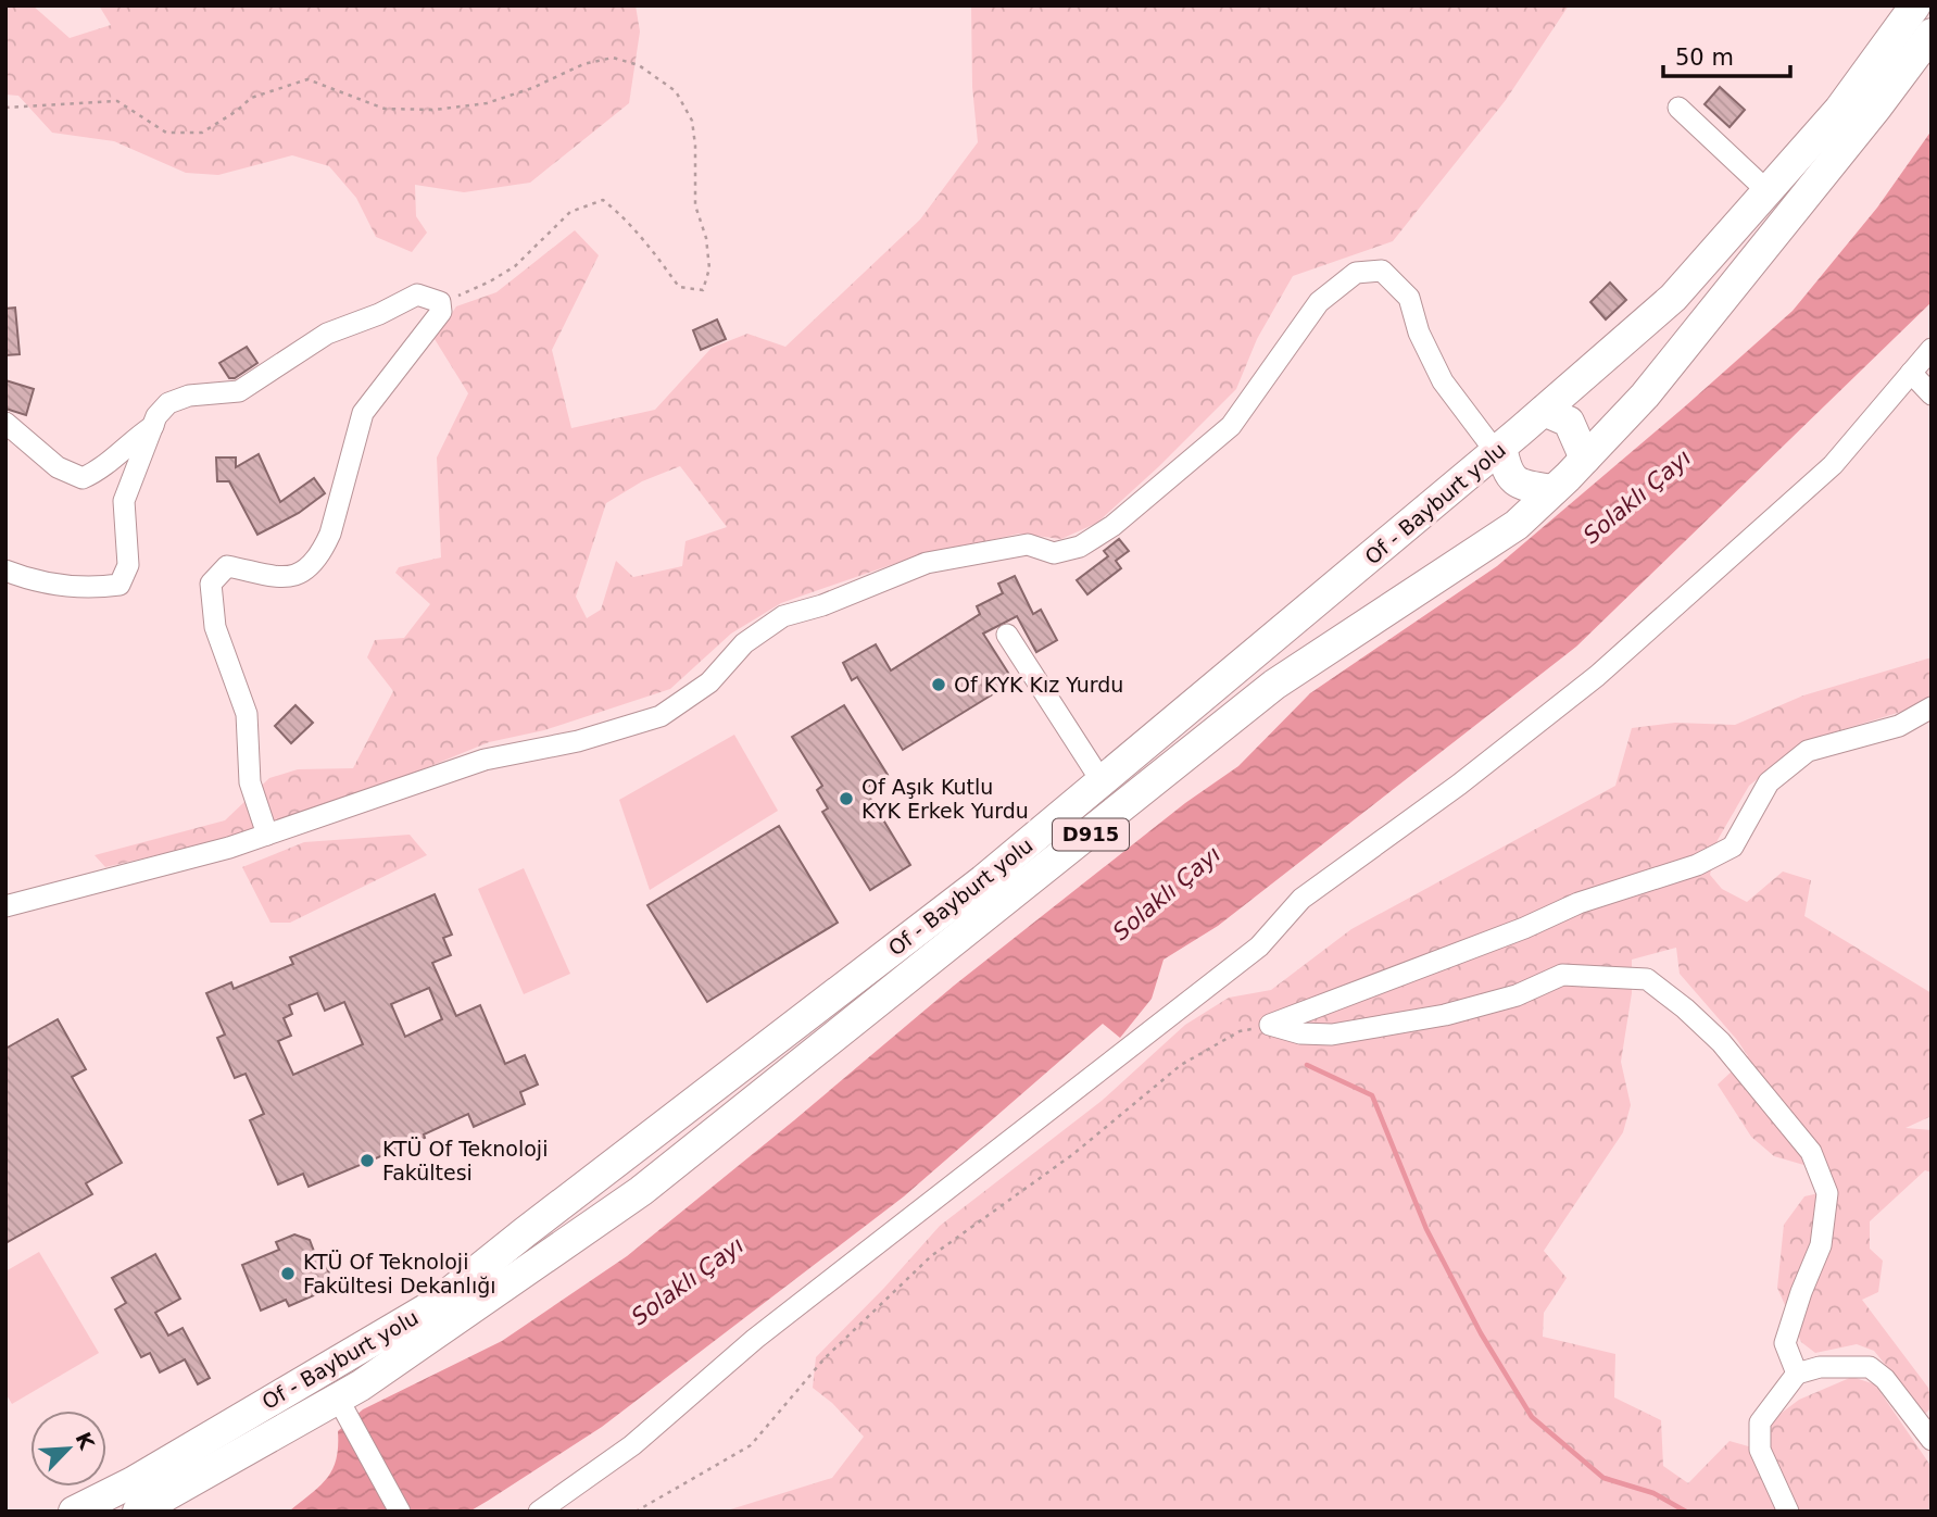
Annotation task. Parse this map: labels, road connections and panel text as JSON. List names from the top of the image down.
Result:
{
  "streets": {
    "highway": ["Of - Bayburt yolu", "D915"]
  },
  "water": ["Solaklı Çayı"],
  "places": [
    "Of KYK Kız Yurdu",
    "Of Aşık Kutlu KYK Erkek Yurdu",
    "KTÜ Of Teknoloji Fakültesi",
    "KTÜ Of Teknoloji Fakültesi Dekanlığı"
  ],
  "scale_bar": "50 m",
  "north": "top right"
}
